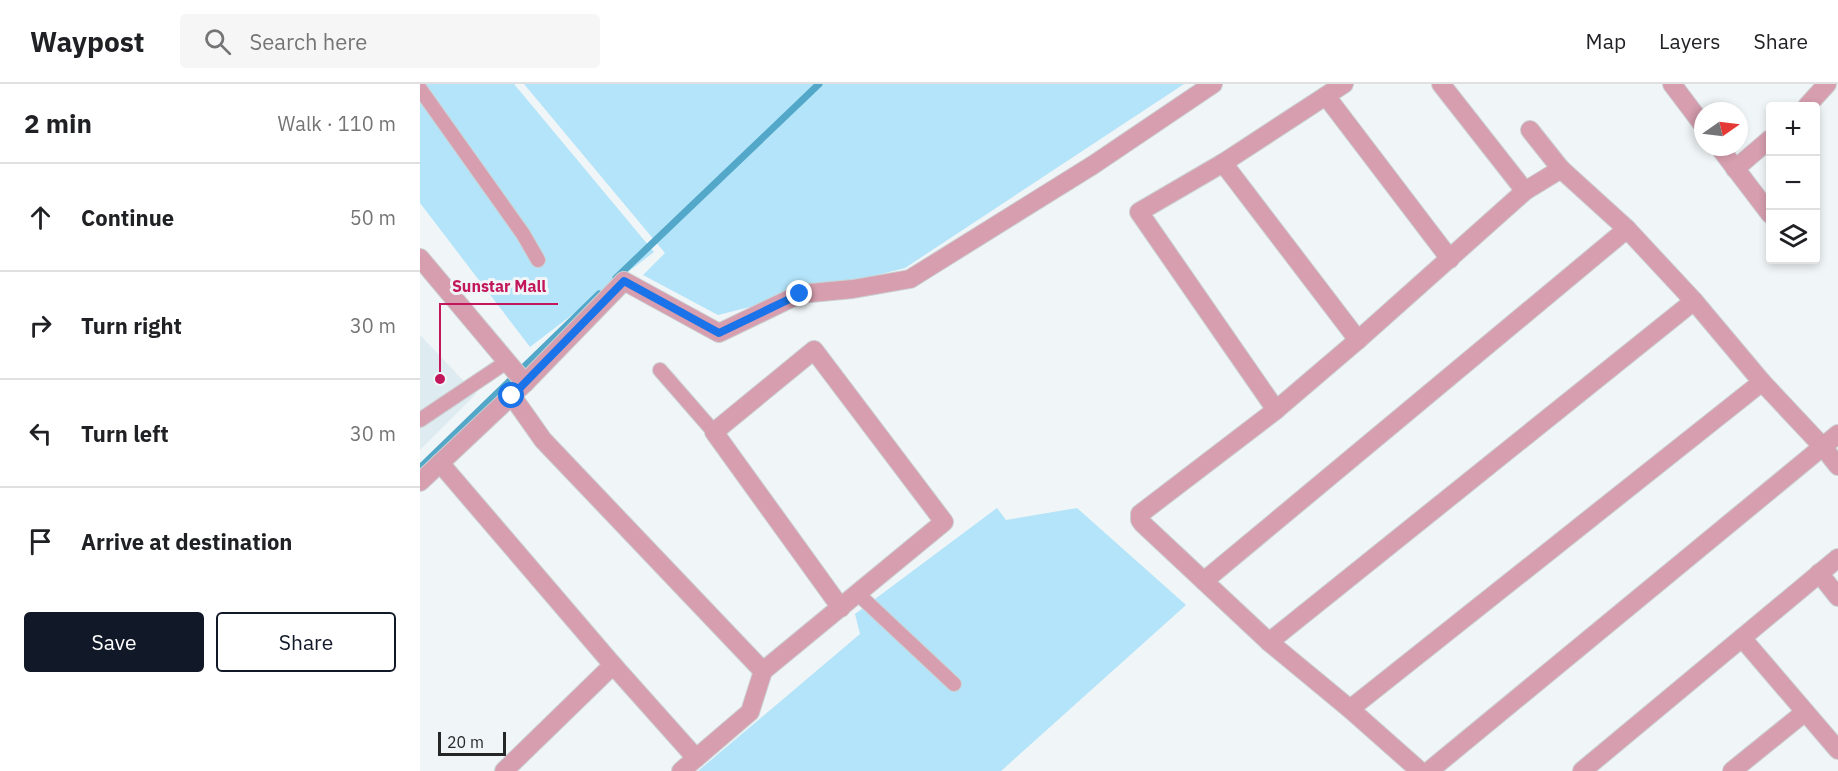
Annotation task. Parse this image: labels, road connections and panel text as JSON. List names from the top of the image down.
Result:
{
  "places": ["Sunstar Mall"],
  "scale_bar": "20 m",
  "north": "right",
  "page": {
    "header": "Waypost",
    "search": "Search here",
    "nav": ["Map", "Layers", "Share"],
    "heading": ["2 min", "Walk · 110 m"],
    "map_buttons": ["+", "−"],
    "list": [
      ["Continue", "50 m"],
      ["Turn right", "30 m"],
      ["Turn left", "30 m"],
      "Arrive at destination"
    ],
    "buttons": ["Save", "Share"],
    "scale": "20 m"
  }
}
